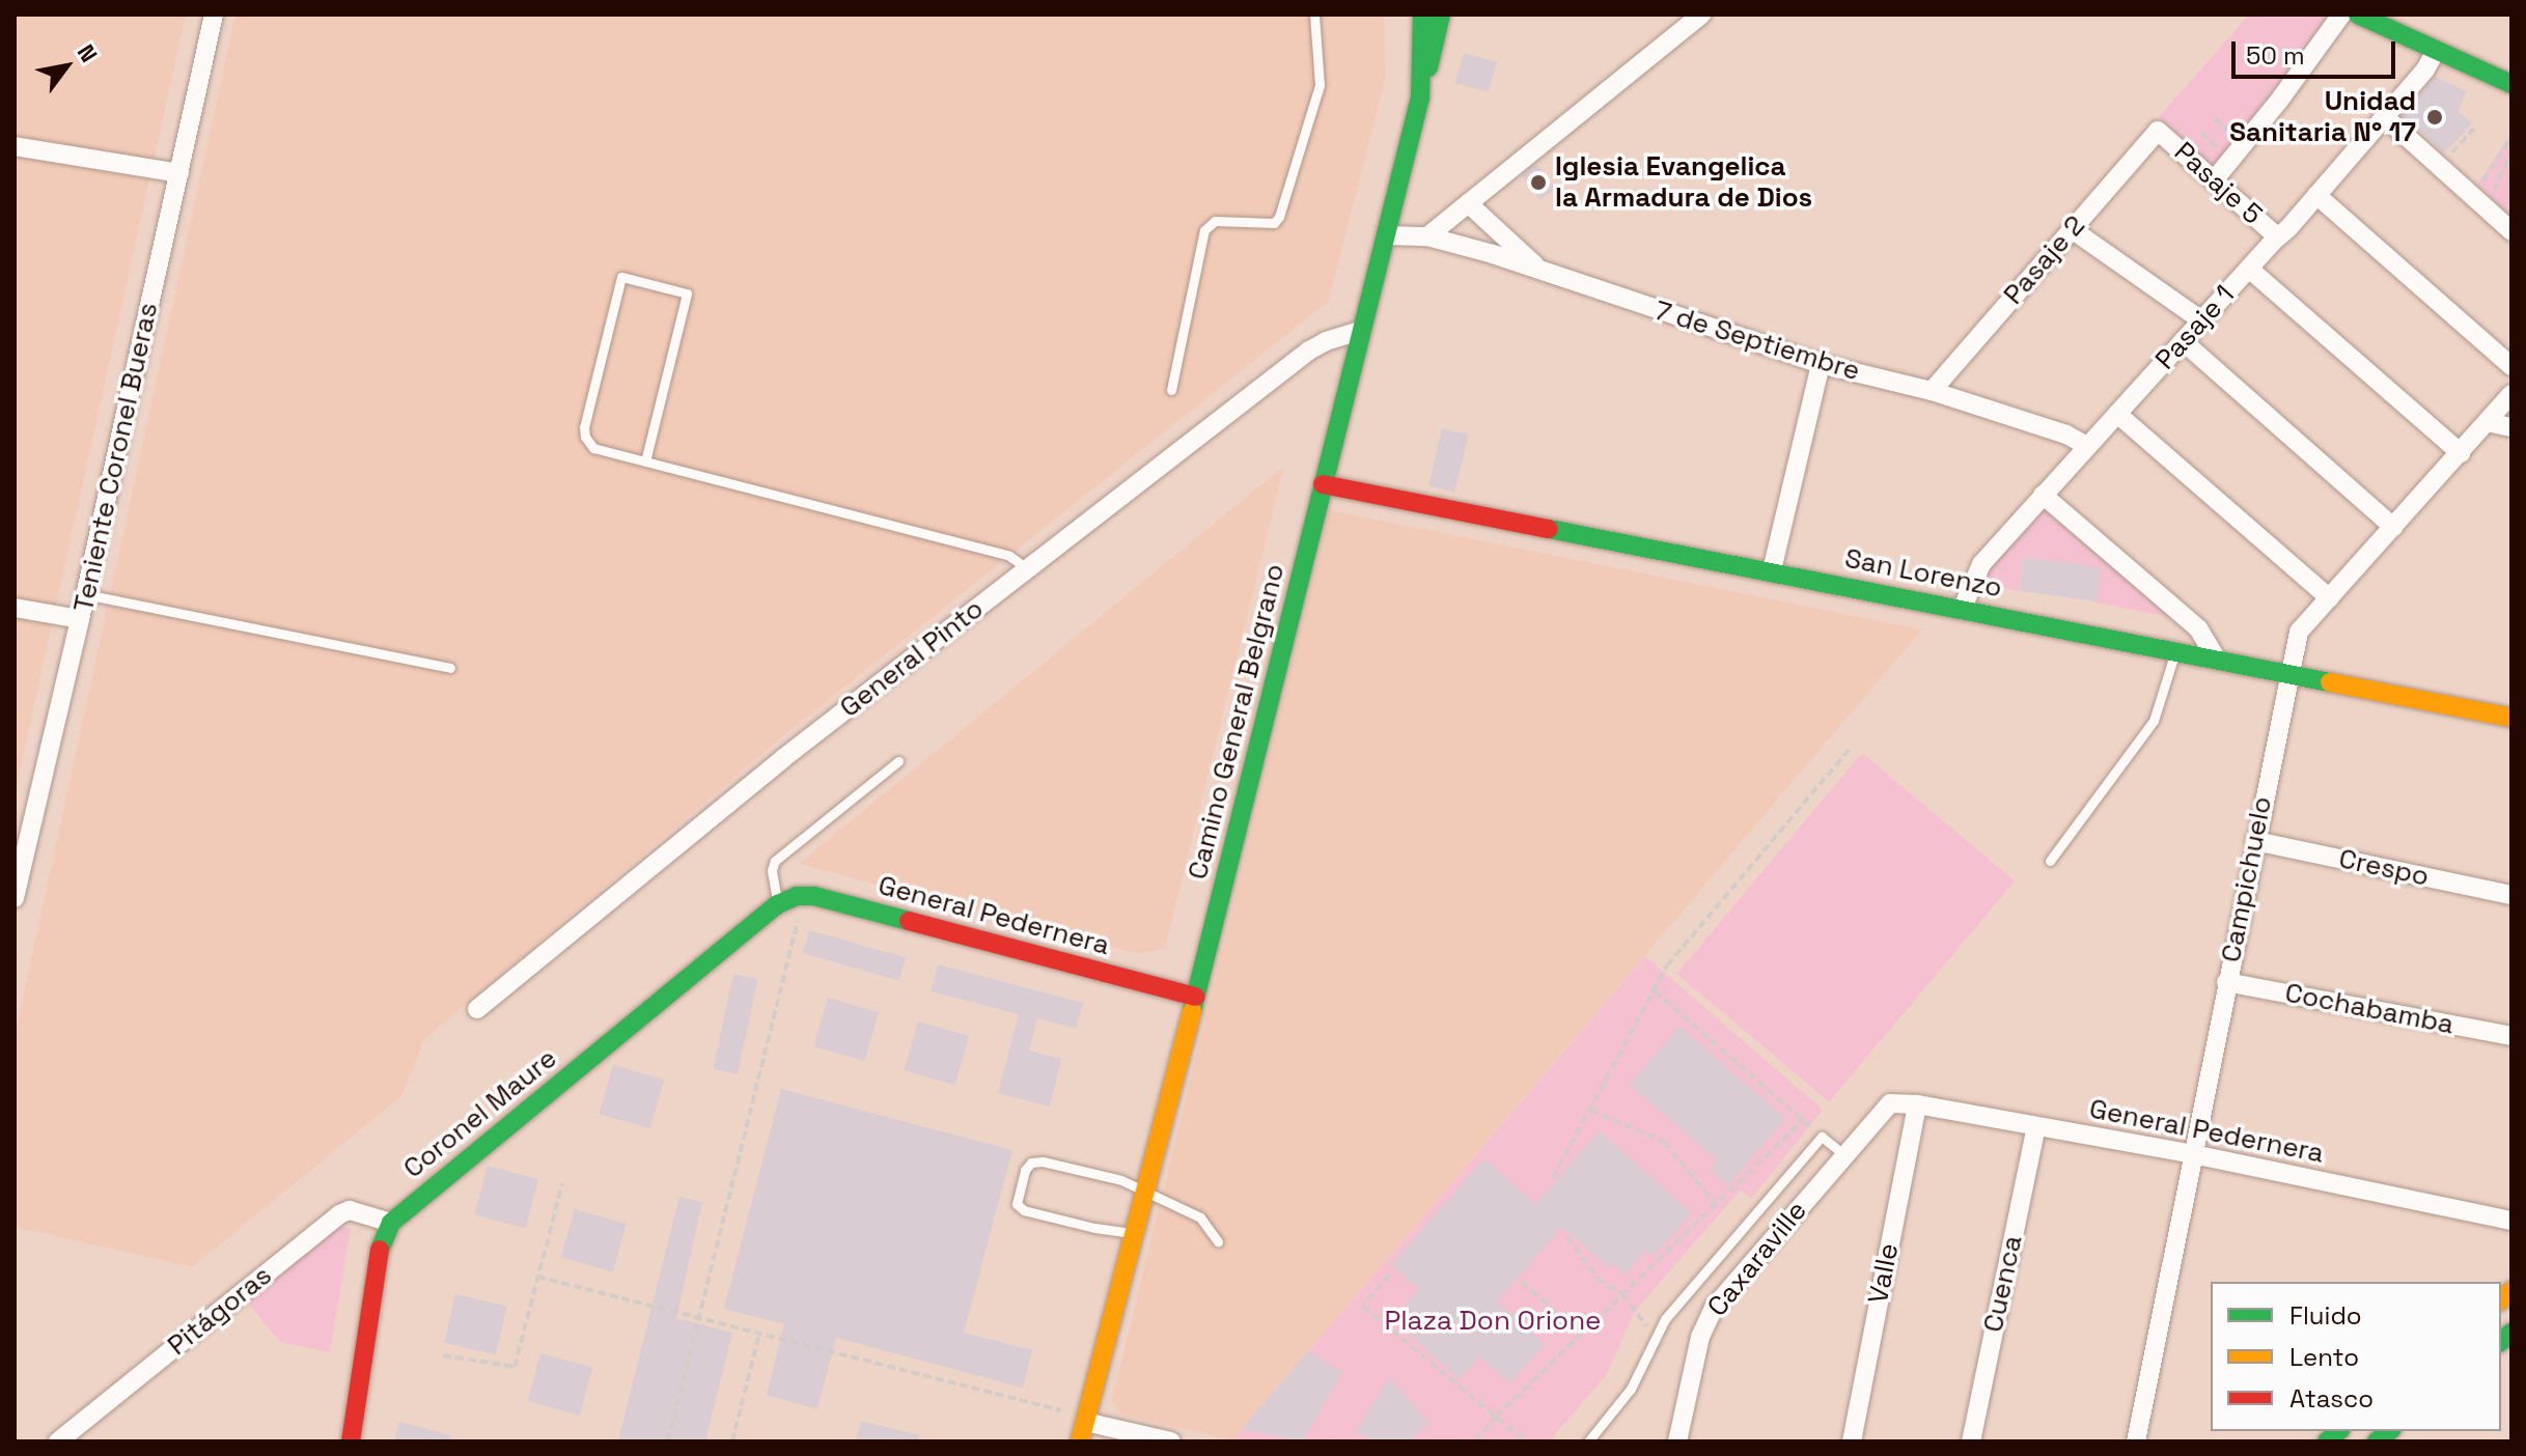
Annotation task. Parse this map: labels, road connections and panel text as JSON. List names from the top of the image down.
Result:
{
  "streets": {
    "street": [
      "Pasaje 5",
      "Pasaje 2",
      "Pasaje 1",
      "7 de Septiembre",
      "Teniente Coronel Bueras",
      "San Lorenzo",
      "General Pinto",
      "Camino General Belgrano",
      "Crespo",
      "Campichuelo",
      "General Pedernera",
      "Cochabamba",
      "Coronel Maure",
      "Caxaraville",
      "Valle",
      "Cuenca",
      "Pitágoras"
    ]
  },
  "crossings": [
    ["Pasaje 5", "Pasaje 2"],
    ["Pasaje 5", "Pasaje 1"],
    ["Pasaje 2", "7 de Septiembre"],
    ["Pasaje 1", "7 de Septiembre"],
    ["Pasaje 1", "San Lorenzo"],
    ["San Lorenzo", "Camino General Belgrano"],
    ["San Lorenzo", "Campichuelo"],
    ["General Pinto", "Camino General Belgrano"],
    ["Camino General Belgrano", "General Pedernera"],
    ["Crespo", "Campichuelo"],
    ["Campichuelo", "General Pedernera"],
    ["Campichuelo", "Cochabamba"],
    ["General Pedernera", "Coronel Maure"],
    ["General Pedernera", "Caxaraville"],
    ["General Pedernera", "Valle"],
    ["General Pedernera", "Cuenca"],
    ["Coronel Maure", "Pitágoras"]
  ],
  "parks": ["Plaza Don Orione"],
  "places": ["Unidad Sanitaria N° 17", "Iglesia Evangelica la Armadura de Dios"],
  "legend": ["Fluido", "Lento", "Atasco"],
  "scale_bar": "50 m",
  "north": "top right"
}
